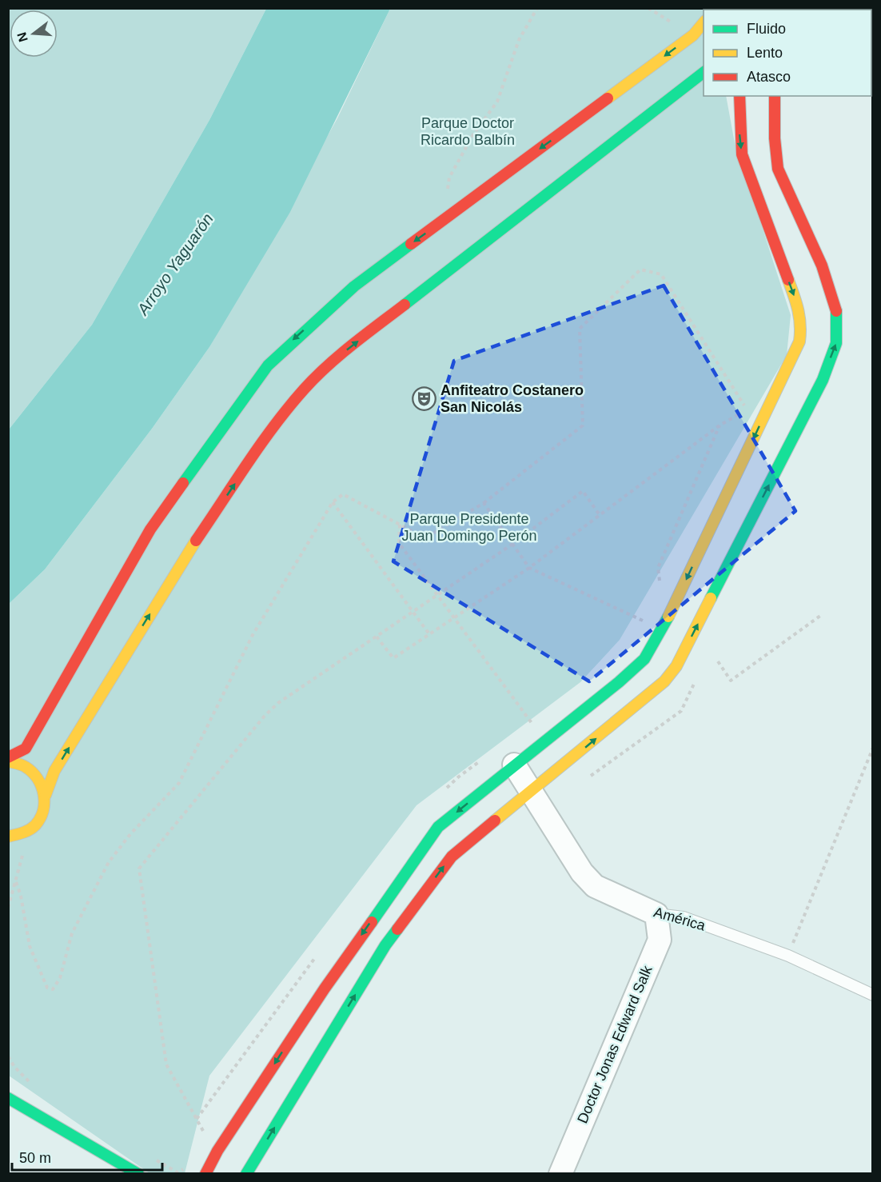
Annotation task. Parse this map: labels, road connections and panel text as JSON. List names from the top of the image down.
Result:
{
  "streets": {
    "street": ["América", "Doctor Jonas Edward Salk"]
  },
  "crossings": [
    ["América", "Doctor Jonas Edward Salk"]
  ],
  "water": ["Arroyo Yaguarón"],
  "parks": ["Parque Doctor Ricardo Balbín", "Parque Presidente Juan Domingo Perón"],
  "places": {
    "theatre": ["Anfiteatro Costanero San Nicolás"]
  },
  "legend": ["Fluido", "Lento", "Atasco"],
  "scale_bar": "50 m",
  "north": "left"
}
